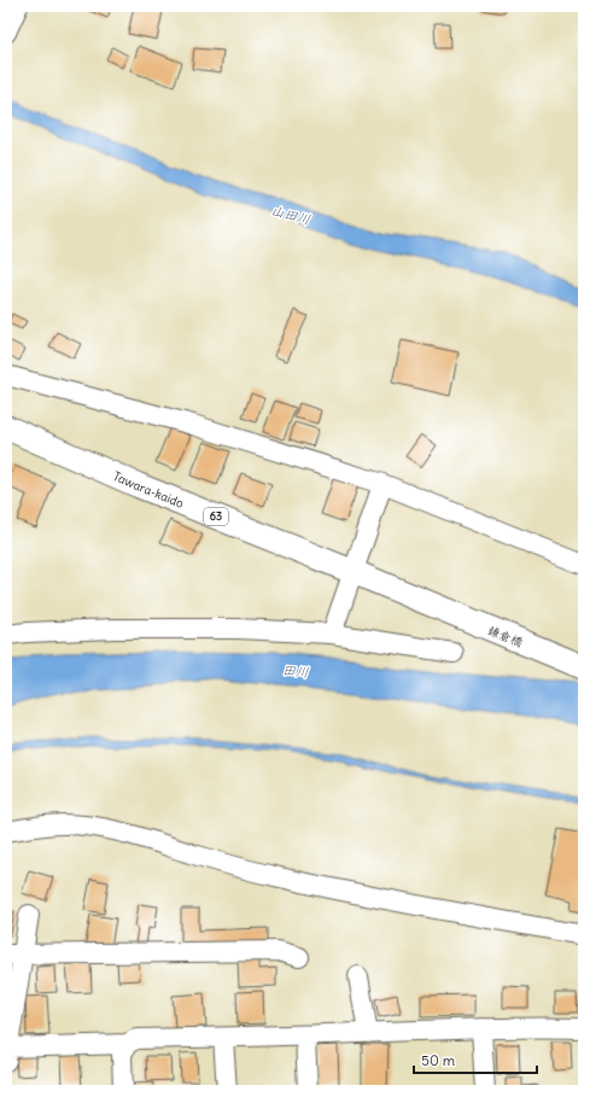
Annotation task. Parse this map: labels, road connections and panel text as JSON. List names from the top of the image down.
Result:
{
  "streets": {
    "main road": ["Tawara-kaido", "63", "鎌倉橋"]
  },
  "crossings": [
    ["Tawara-kaido", "鎌倉橋"]
  ],
  "water": ["山田川", "田川"],
  "scale_bar": "50 m"
}
